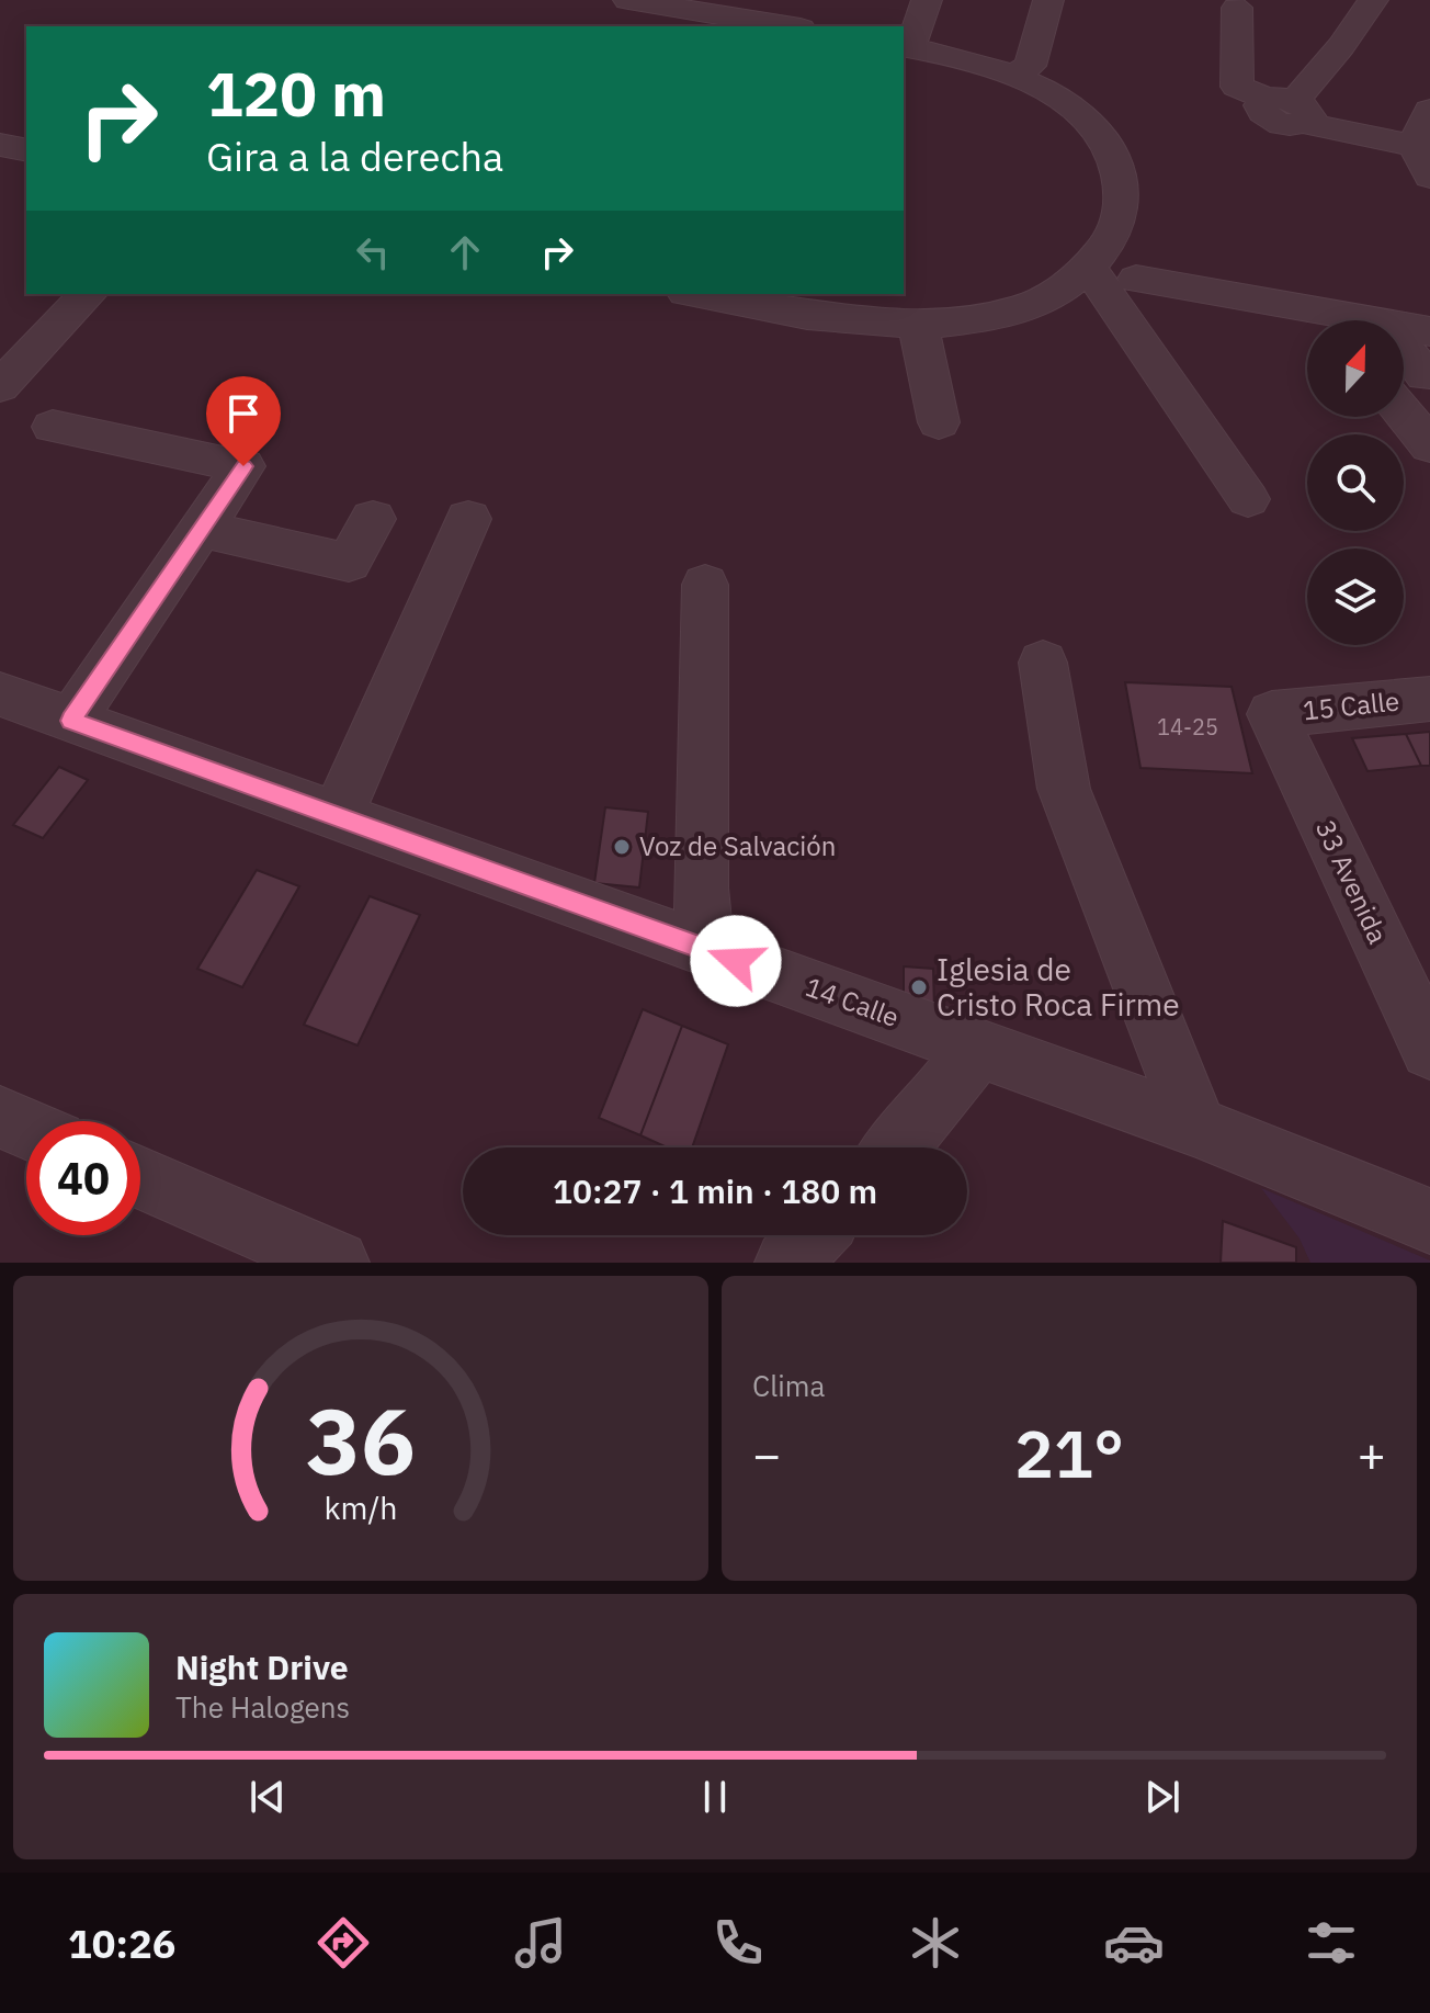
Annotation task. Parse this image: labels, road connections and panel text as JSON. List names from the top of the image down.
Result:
{
  "streets": {
    "street": ["15 Calle", "33 Avenida", "14 Calle"]
  },
  "crossings": [
    ["15 Calle", "33 Avenida"]
  ],
  "places": ["Voz de Salvación", "Iglesia de Cristo Roca Firme"],
  "house_numbers": ["14-25"],
  "north": "top",
  "page": {
    "turn": ["120 m", "Gira a la derecha"],
    "limit": "40",
    "trip": "10:27 · 1 min · 180 m",
    "tile": "Clima",
    "heat": ["−", "21°", "+"],
    "song": ["Night Drive", "The Halogens"],
    "tabs": "10:26",
    "gauge": ["36", "km/h"]
  }
}
